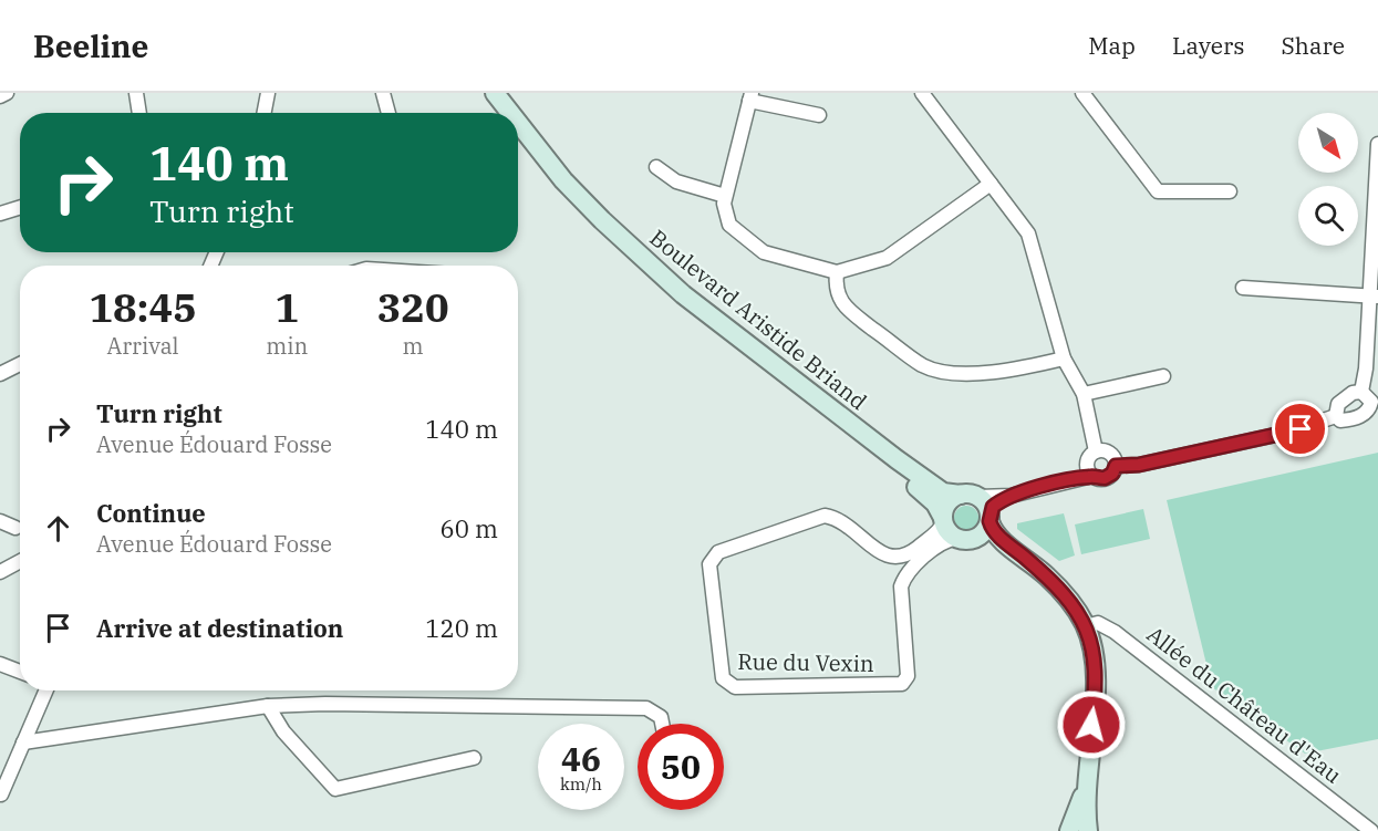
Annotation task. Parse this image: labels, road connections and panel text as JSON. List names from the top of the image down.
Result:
{
  "streets": {
    "main road": ["Boulevard Aristide Briand"],
    "street": ["Rue du Vexin", "Allée du Château d'Eau"]
  },
  "crossings": [
    ["Boulevard Aristide Briand", "Rue du Vexin"]
  ],
  "north": "bottom right",
  "page": {
    "header": "Beeline",
    "nav": ["Map", "Layers", "Share"],
    "turn": ["140 m", "Turn right"],
    "eta": [
      "18:45",
      "Arrival",
      "1",
      "min",
      "320",
      "m"
    ],
    "list": [
      {
        "name": "Turn right",
        "note": "Avenue Édouard Fosse",
        "value": "140 m"
      },
      {
        "name": "Continue",
        "note": "Avenue Édouard Fosse",
        "value": "60 m"
      },
      {
        "name": "Arrive at destination",
        "value": "120 m"
      }
    ],
    "speed": "46 km/h",
    "limit": "50"
  }
}
